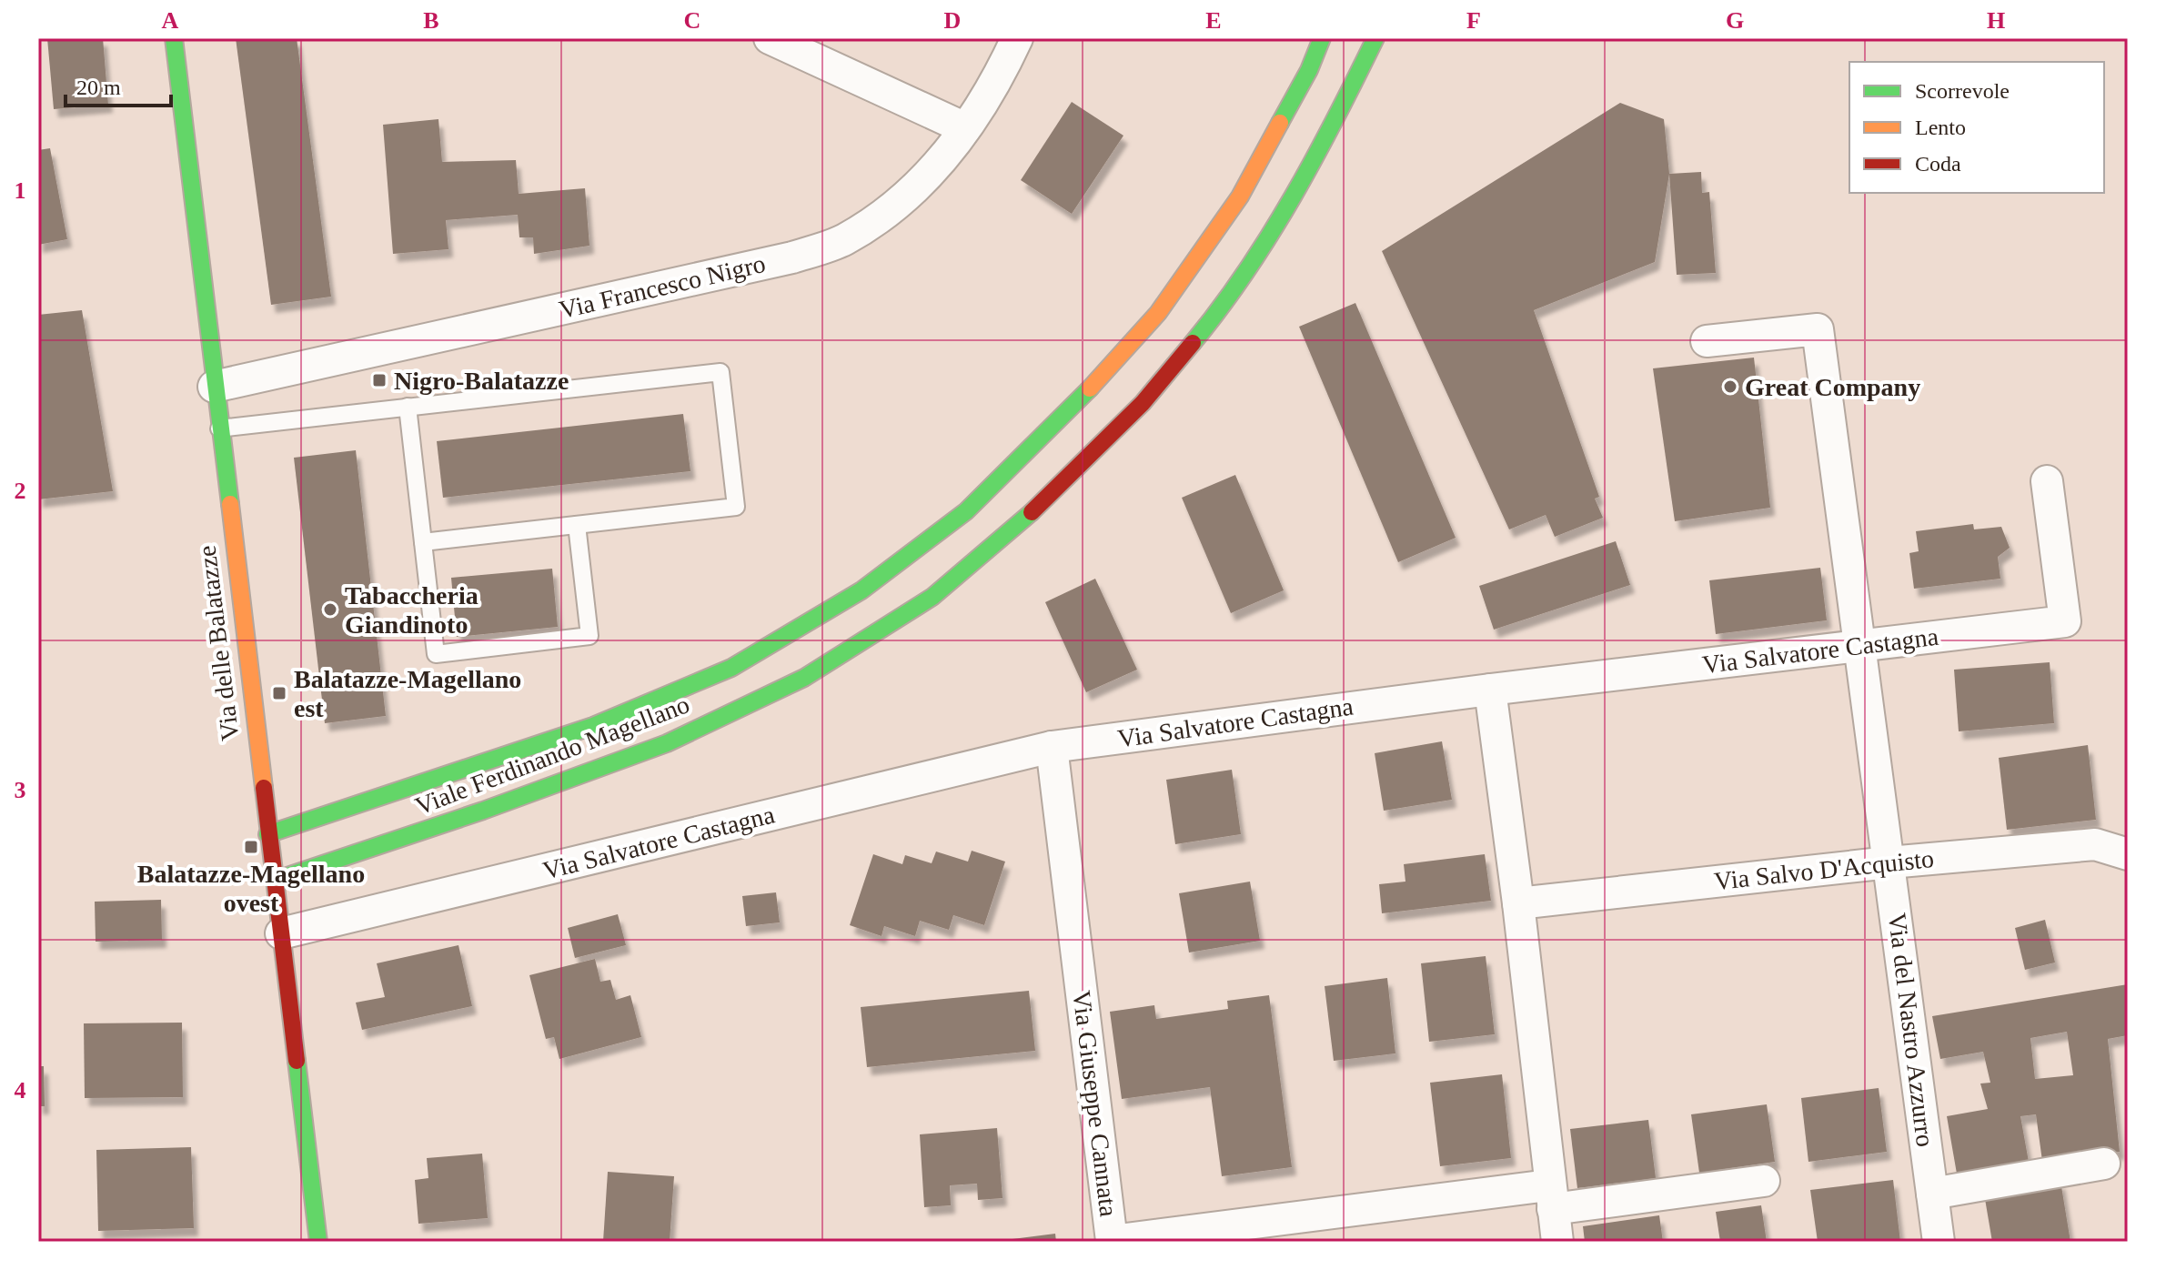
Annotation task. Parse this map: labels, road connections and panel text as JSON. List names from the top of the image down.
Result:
{
  "streets": {
    "street": [
      "Via Francesco Nigro",
      "Via delle Balatazze",
      "Via Salvatore Castagna",
      "Viale Ferdinando Magellano",
      "Via Salvo D'Acquisto",
      "Via del Nastro Azzurro",
      "Via Giuseppe Cannata"
    ]
  },
  "crossings": [
    ["Via Francesco Nigro", "Via delle Balatazze"],
    ["Via delle Balatazze", "Via Salvatore Castagna"],
    ["Via delle Balatazze", "Viale Ferdinando Magellano"],
    ["Via Salvatore Castagna", "Via del Nastro Azzurro"],
    ["Via Salvatore Castagna", "Via Giuseppe Cannata"],
    ["Via Salvo D'Acquisto", "Via del Nastro Azzurro"]
  ],
  "places": {
    "transit": ["Nigro-Balatazze", "Balatazze-Magellano est", "Balatazze-Magellano ovest"],
    "other": ["Great Company", "Tabaccheria Giandinoto"]
  },
  "legend": ["Scorrevole", "Lento", "Coda"],
  "scale_bar": "20 m",
  "grid": {
    "columns": [
      "A",
      "B",
      "C",
      "D",
      "E",
      "F",
      "G",
      "H"
    ],
    "rows": [
      "1",
      "2",
      "3",
      "4"
    ]
  }
}
